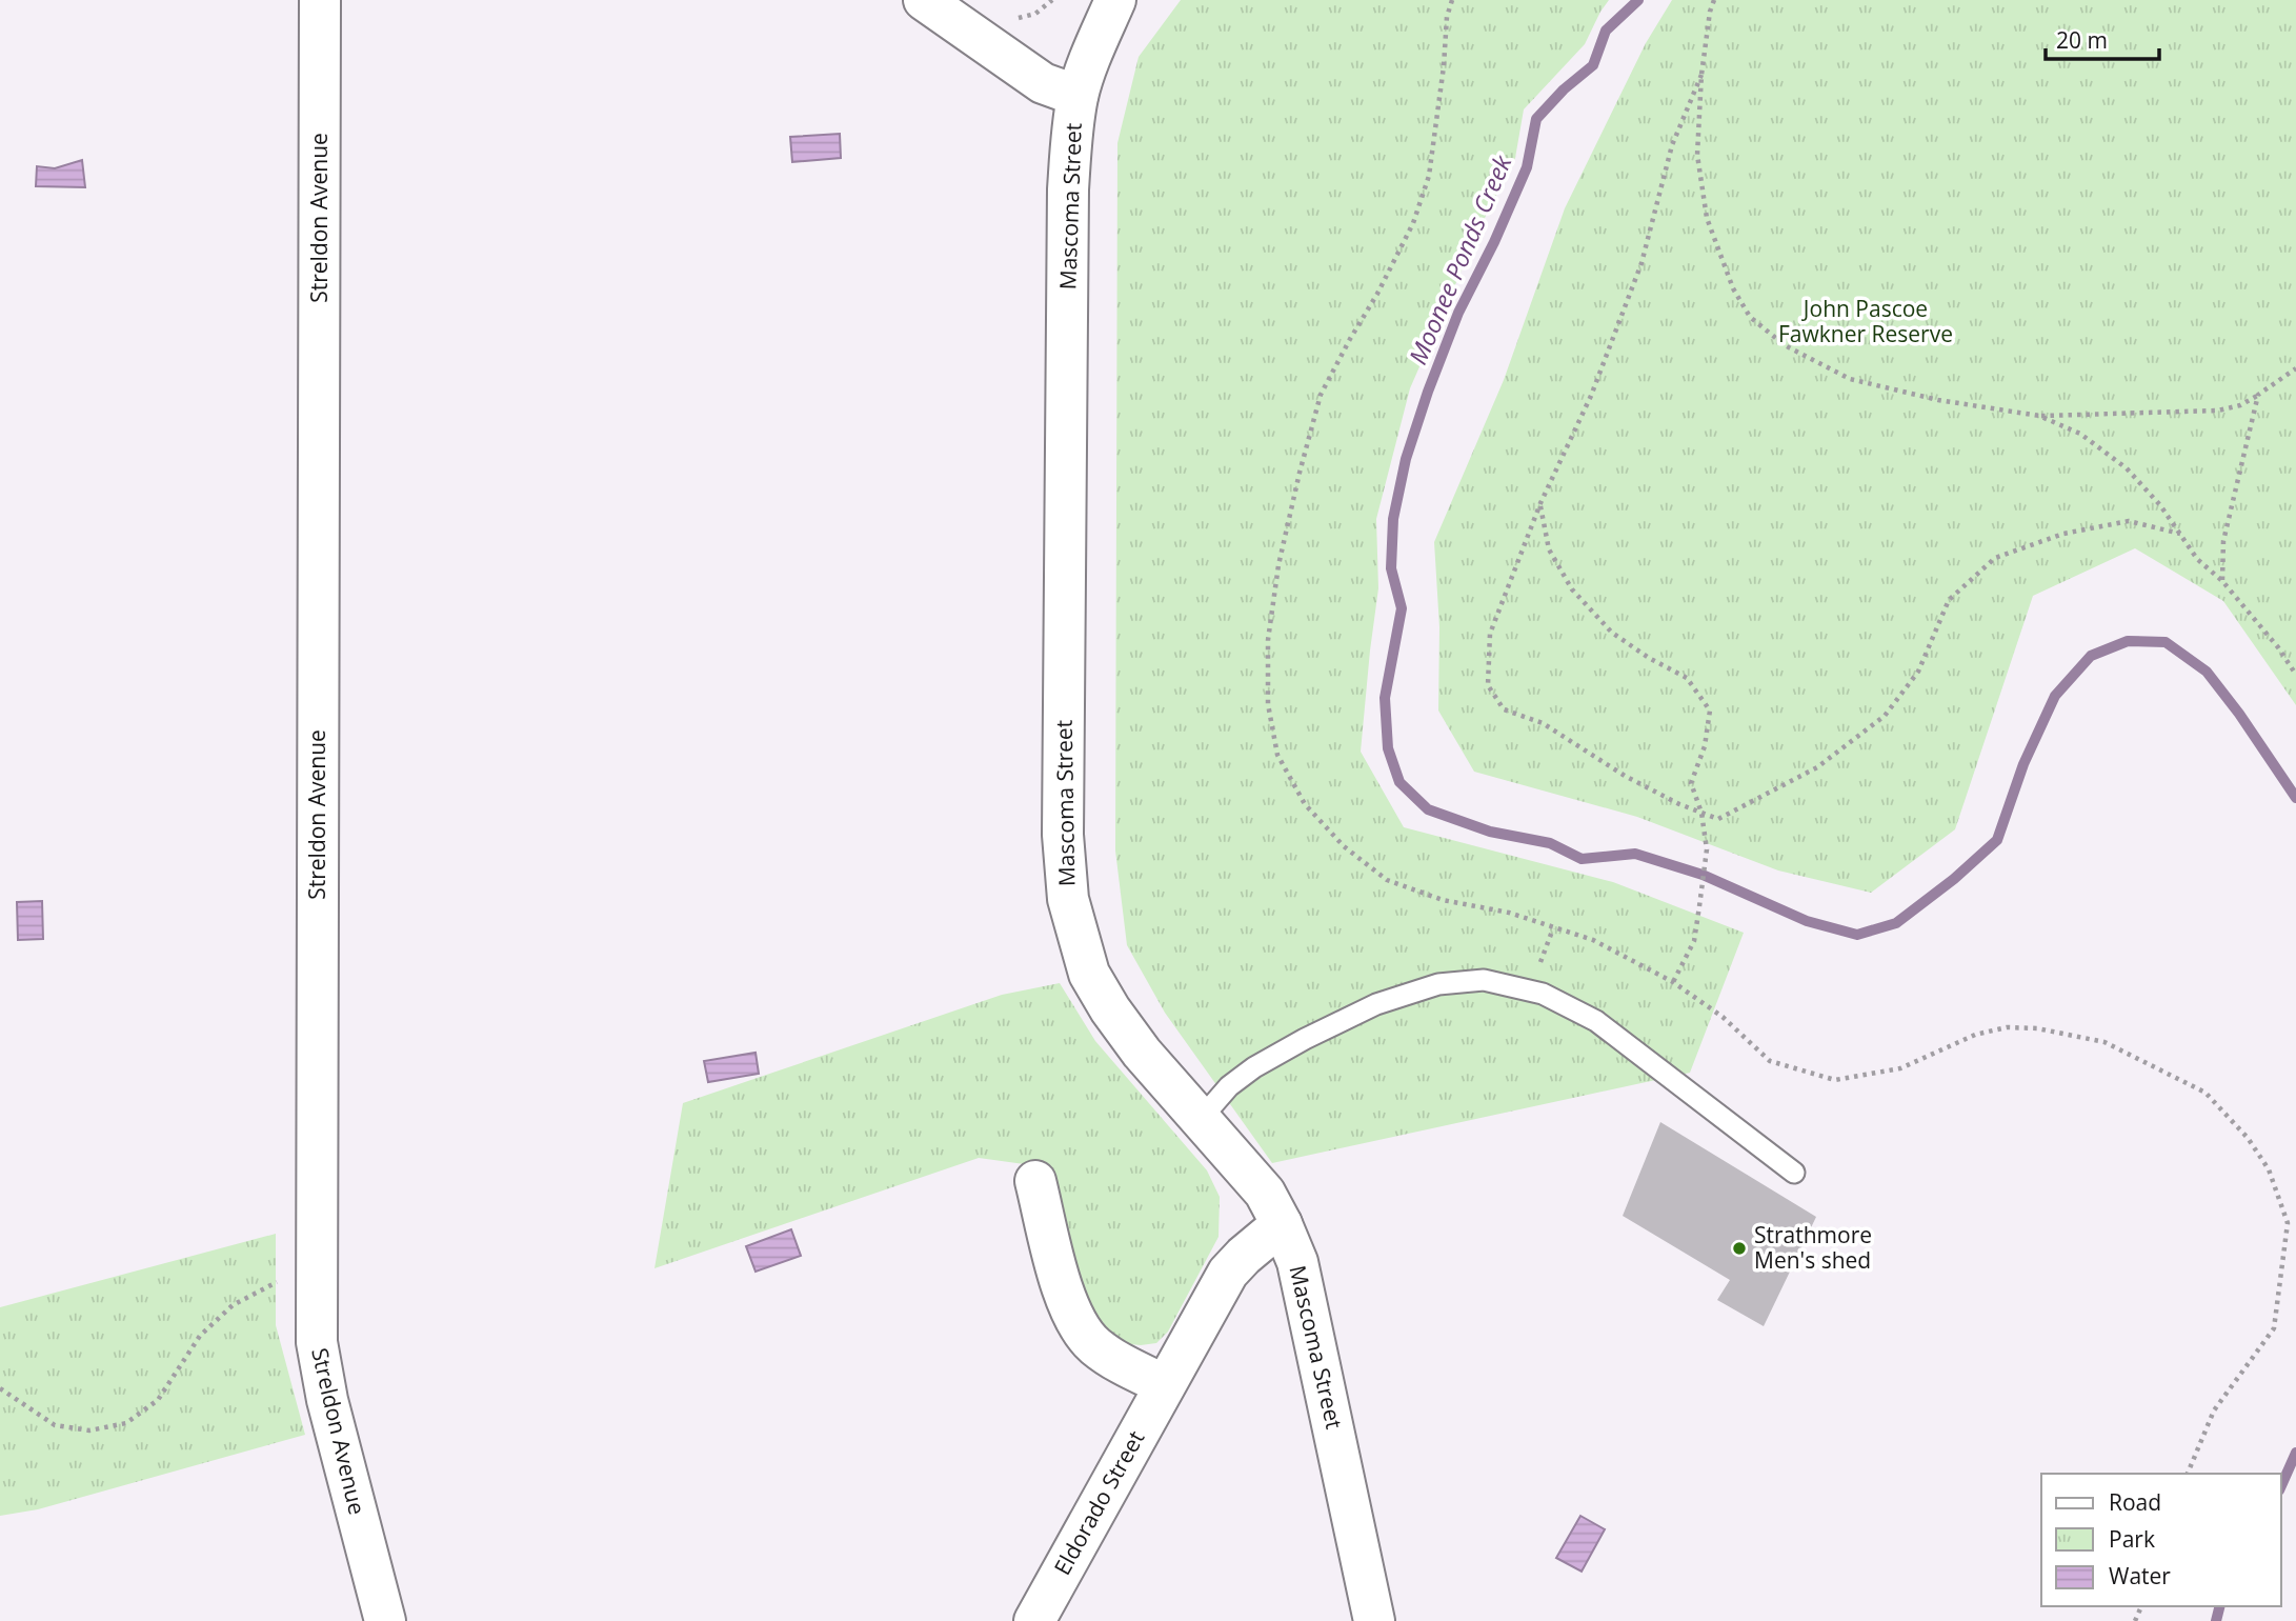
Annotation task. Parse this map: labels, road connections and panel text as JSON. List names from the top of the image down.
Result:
{
  "streets": {
    "street": ["Mascoma Street", "Streldon Avenue", "Eldorado Street"]
  },
  "crossings": [
    ["Mascoma Street", "Eldorado Street"]
  ],
  "water": ["Moonee Ponds Creek"],
  "parks": ["John Pascoe Fawkner Reserve"],
  "places": ["Strathmore Men's shed"],
  "legend": ["Road", "Park", "Water"],
  "scale_bar": "20 m"
}
